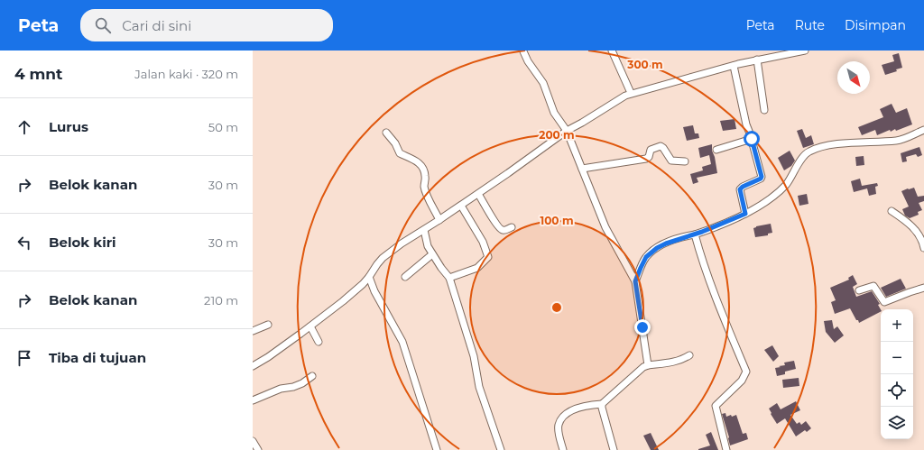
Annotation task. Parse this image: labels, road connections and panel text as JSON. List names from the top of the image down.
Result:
{
  "north": "bottom right",
  "page": {
    "header": "Peta",
    "search": "Cari di sini",
    "nav": ["Peta", "Rute", "Disimpan"],
    "heading": ["4 mnt", "Jalan kaki · 320 m"],
    "list": [
      ["Lurus", "50 m"],
      ["Belok kanan", "30 m"],
      ["Belok kiri", "30 m"],
      ["Belok kanan", "210 m"],
      "Tiba di tujuan"
    ],
    "map_buttons": ["+", "−"]
  },
  "rings": ["300 m", "200 m", "100 m"]
}
